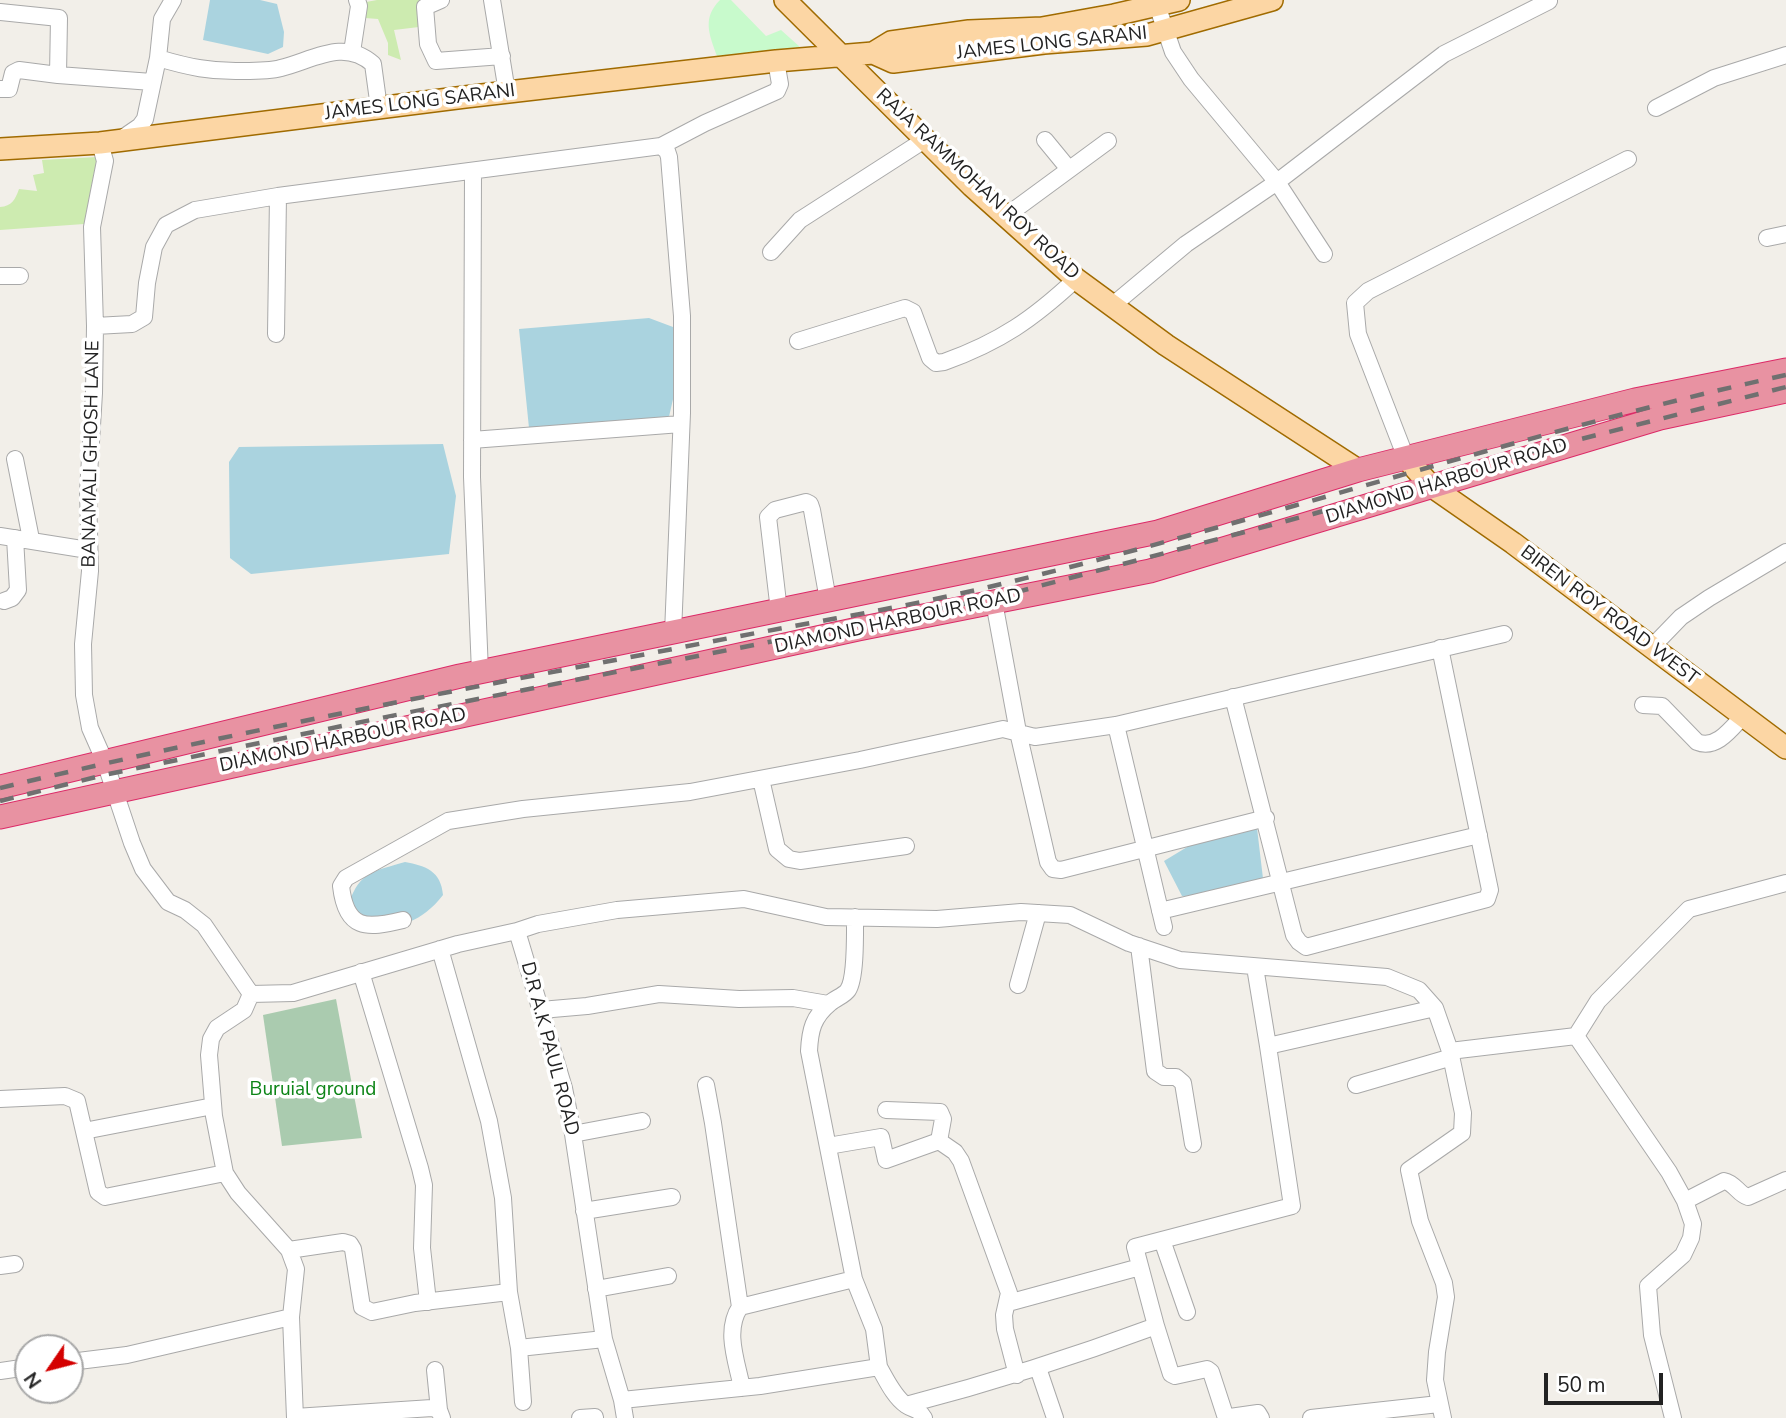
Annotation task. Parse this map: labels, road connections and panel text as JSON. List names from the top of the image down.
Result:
{
  "streets": {
    "highway": ["DIAMOND HARBOUR ROAD"],
    "main road": ["JAMES LONG SARANI", "RAJA RAMMOHAN ROY ROAD", "BIREN ROY ROAD WEST"],
    "street": ["BANAMALI GHOSH LANE", "D.R A.K PAUL ROAD"]
  },
  "crossings": [
    ["JAMES LONG SARANI", "RAJA RAMMOHAN ROY ROAD"],
    ["JAMES LONG SARANI", "BANAMALI GHOSH LANE"],
    ["RAJA RAMMOHAN ROY ROAD", "DIAMOND HARBOUR ROAD"],
    ["BANAMALI GHOSH LANE", "DIAMOND HARBOUR ROAD"],
    ["DIAMOND HARBOUR ROAD", "BIREN ROY ROAD WEST"]
  ],
  "parks": ["Buruial ground"],
  "scale_bar": "50 m",
  "north": "bottom left"
}
